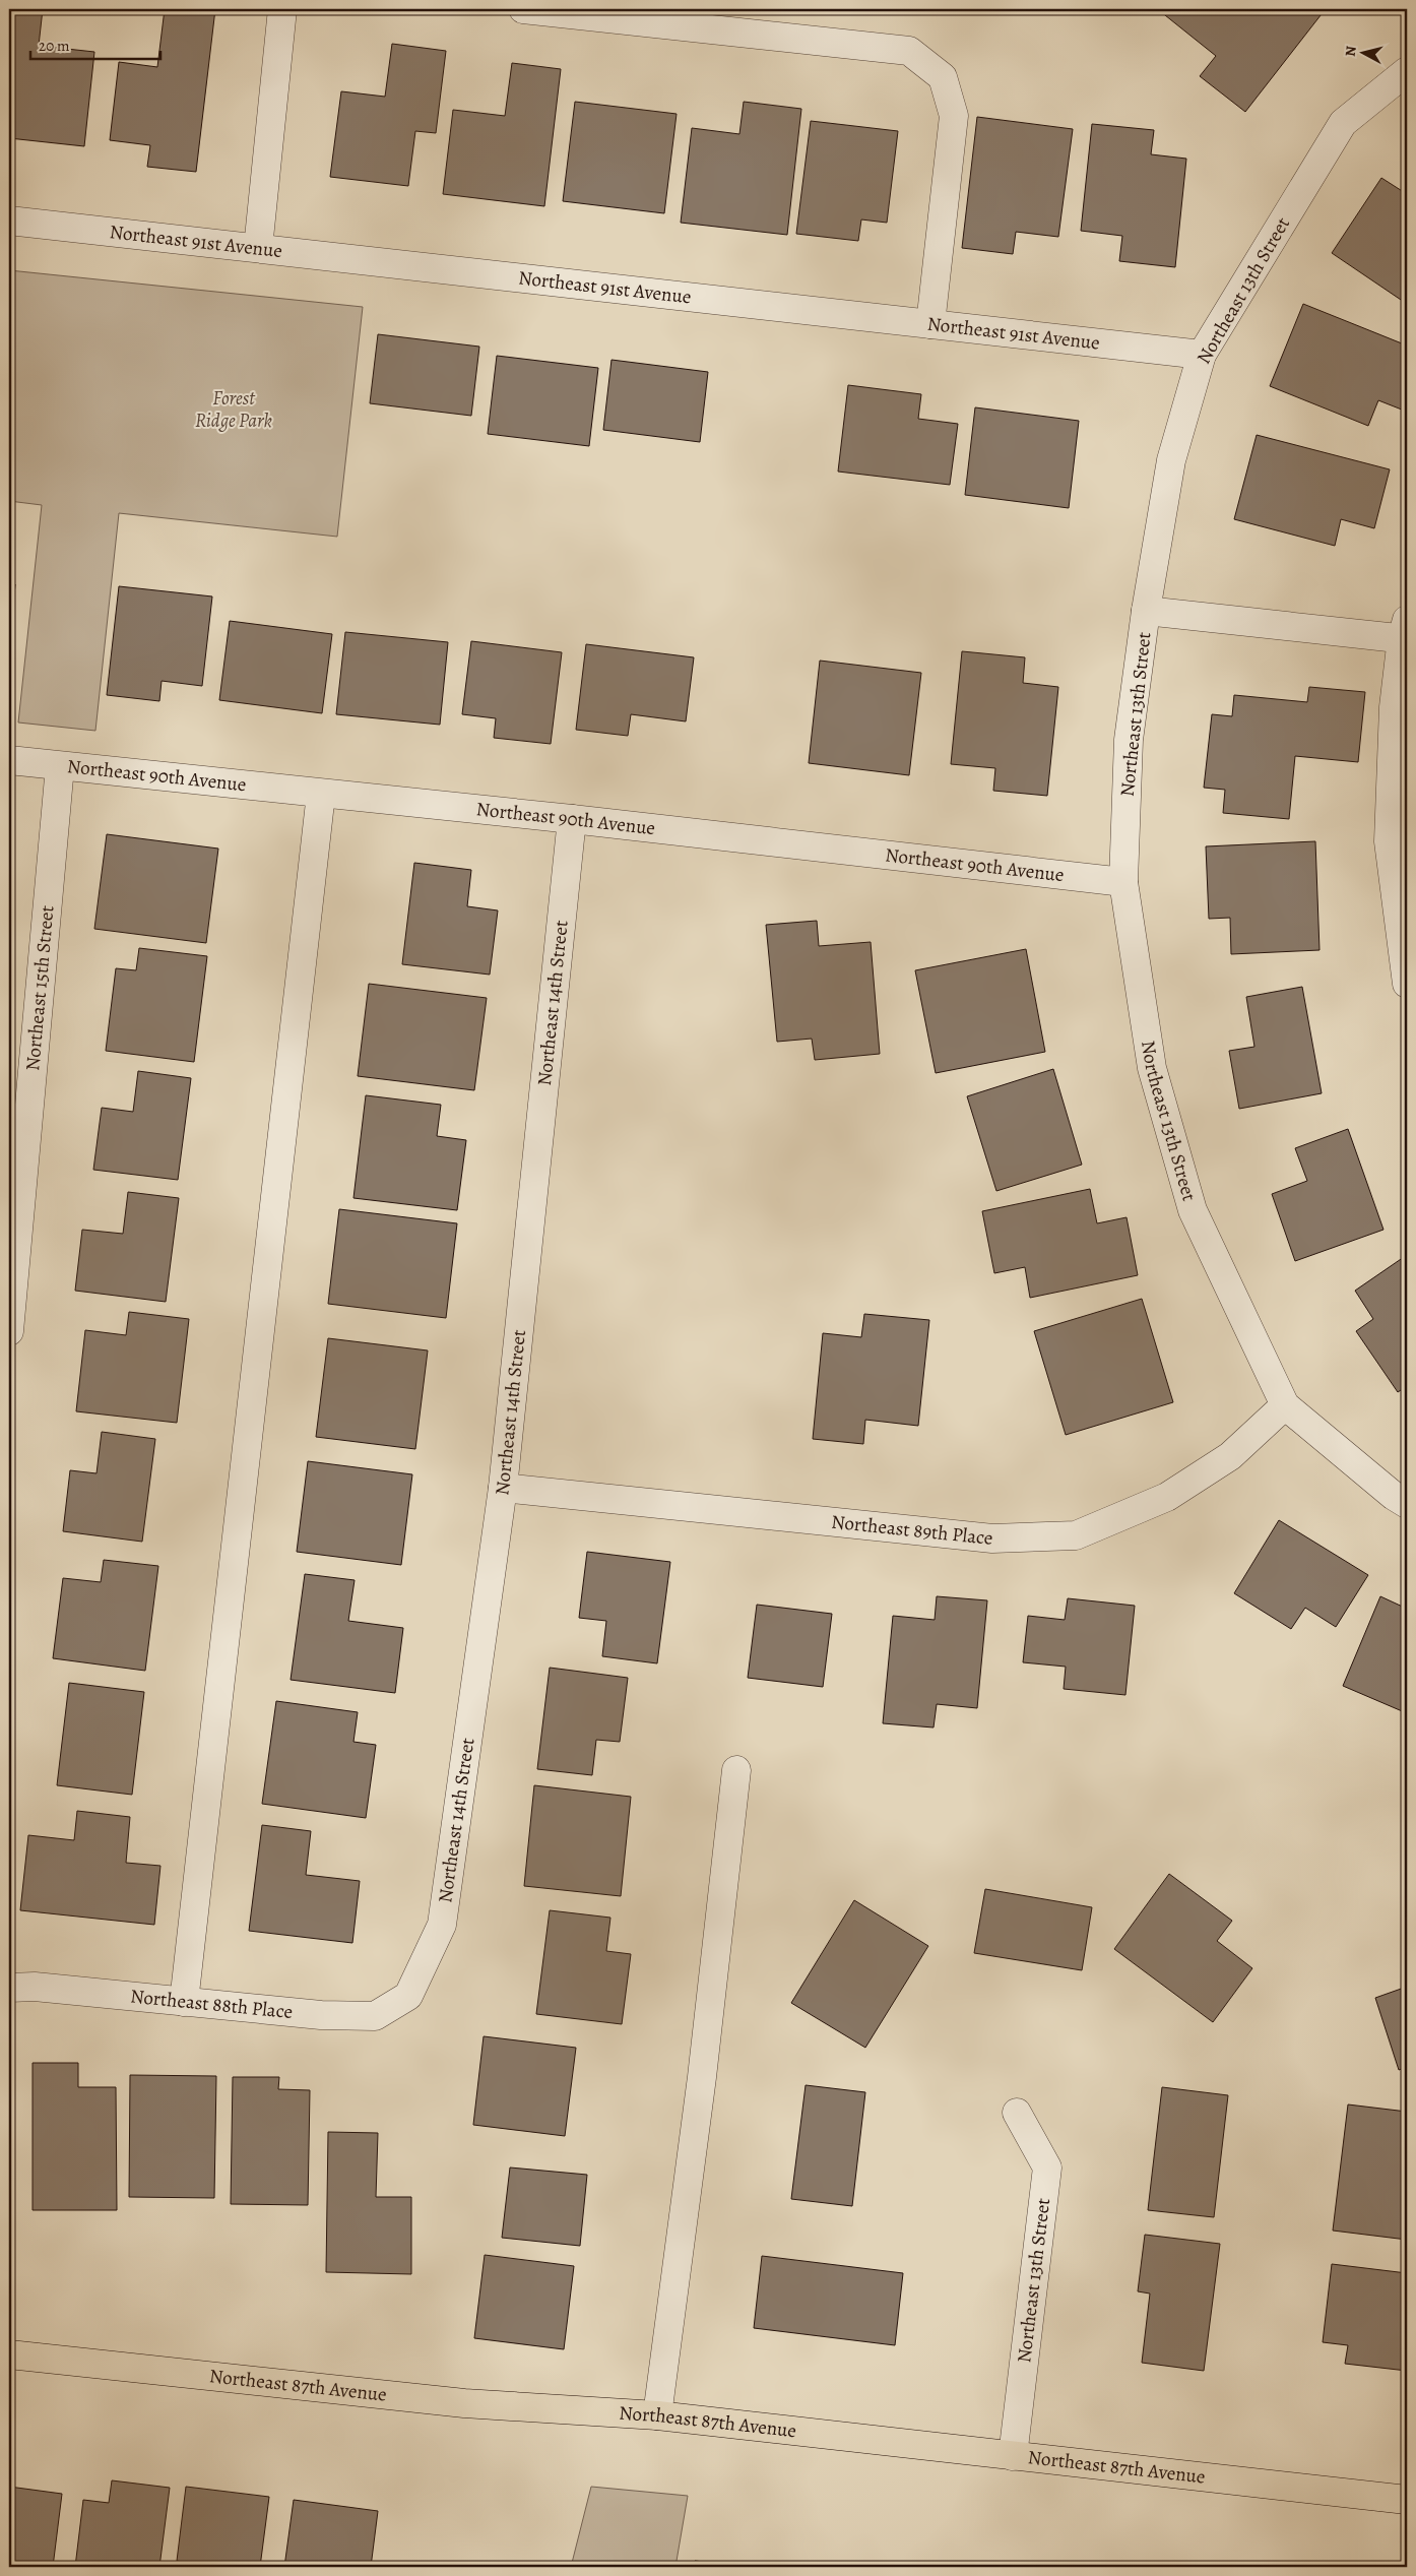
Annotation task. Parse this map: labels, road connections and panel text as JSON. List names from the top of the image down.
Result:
{
  "streets": {
    "main road": ["Northeast 87th Avenue"],
    "street": [
      "Northeast 91st Avenue",
      "Northeast 13th Street",
      "Northeast 90th Avenue",
      "Northeast 15th Street",
      "Northeast 14th Street",
      "Northeast 89th Place",
      "Northeast 88th Place"
    ]
  },
  "crossings": [
    ["Northeast 91st Avenue", "Northeast 13th Street"],
    ["Northeast 13th Street", "Northeast 90th Avenue"],
    ["Northeast 13th Street", "Northeast 89th Place"],
    ["Northeast 13th Street", "Northeast 87th Avenue"],
    ["Northeast 90th Avenue", "Northeast 15th Street"],
    ["Northeast 90th Avenue", "Northeast 14th Street"],
    ["Northeast 14th Street", "Northeast 89th Place"],
    ["Northeast 14th Street", "Northeast 88th Place"]
  ],
  "parks": ["Forest Ridge Park"],
  "scale_bar": "20 m",
  "north": "left"
}
